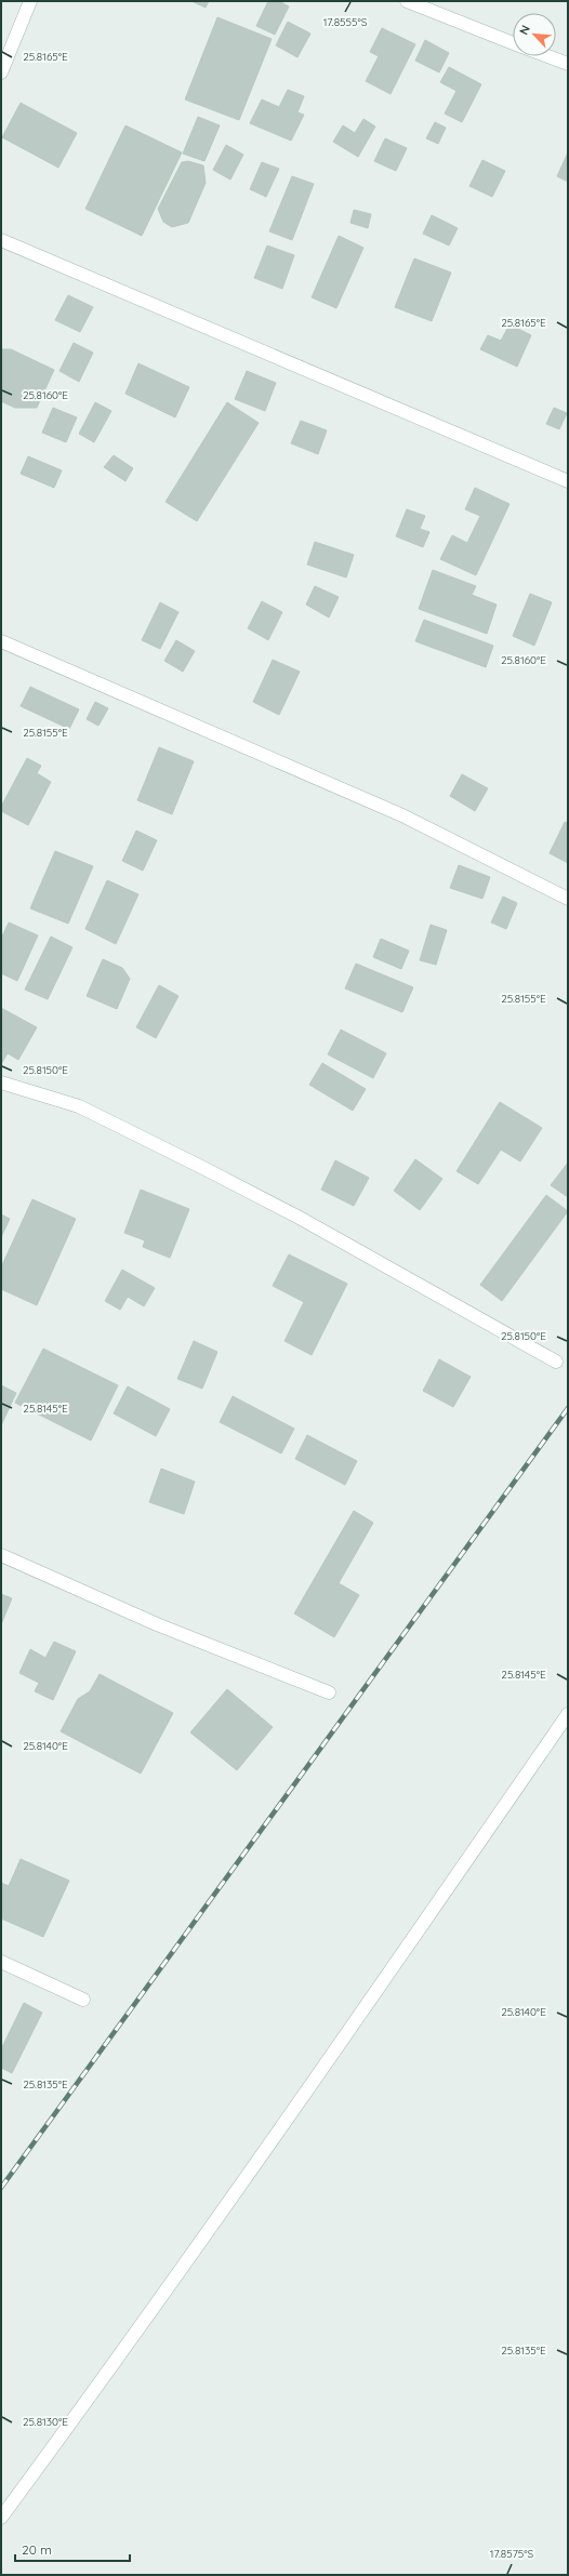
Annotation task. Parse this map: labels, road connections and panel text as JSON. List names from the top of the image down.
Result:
{
  "scale_bar": "20 m",
  "north": "top left",
  "coordinates": [
    "17.8555°S",
    "25.8165°E",
    "25.8160°E",
    "25.8155°E",
    "25.8150°E",
    "25.8145°E",
    "25.8140°E",
    "25.8135°E",
    "25.8130°E",
    "17.8575°S"
  ]
}
